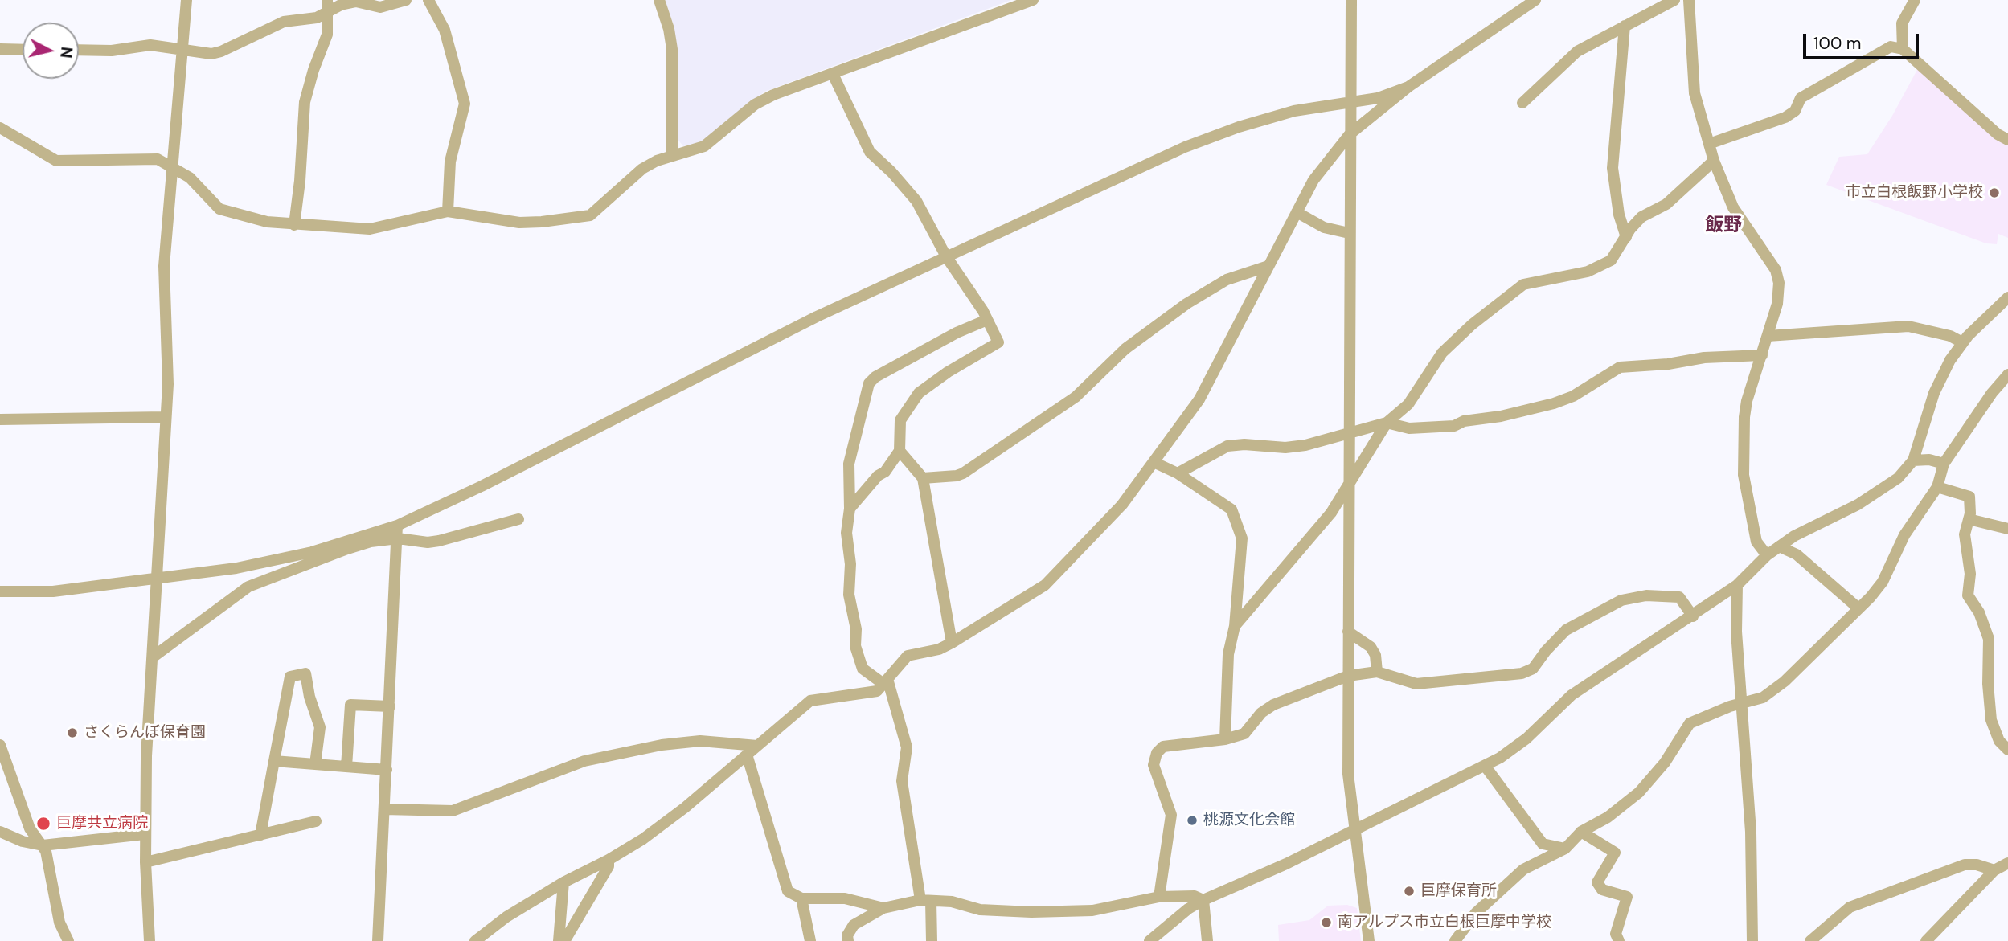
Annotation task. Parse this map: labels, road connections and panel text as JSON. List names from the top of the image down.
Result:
{
  "districts": ["飯野"],
  "places": [
    "市立白根飯野小学校",
    "さくらんぼ保育園",
    "桃源文化会館",
    "巨摩共立病院",
    "巨摩保育所",
    "南アルプス市立白根巨摩中学校"
  ],
  "scale_bar": "100 m",
  "north": "right"
}
